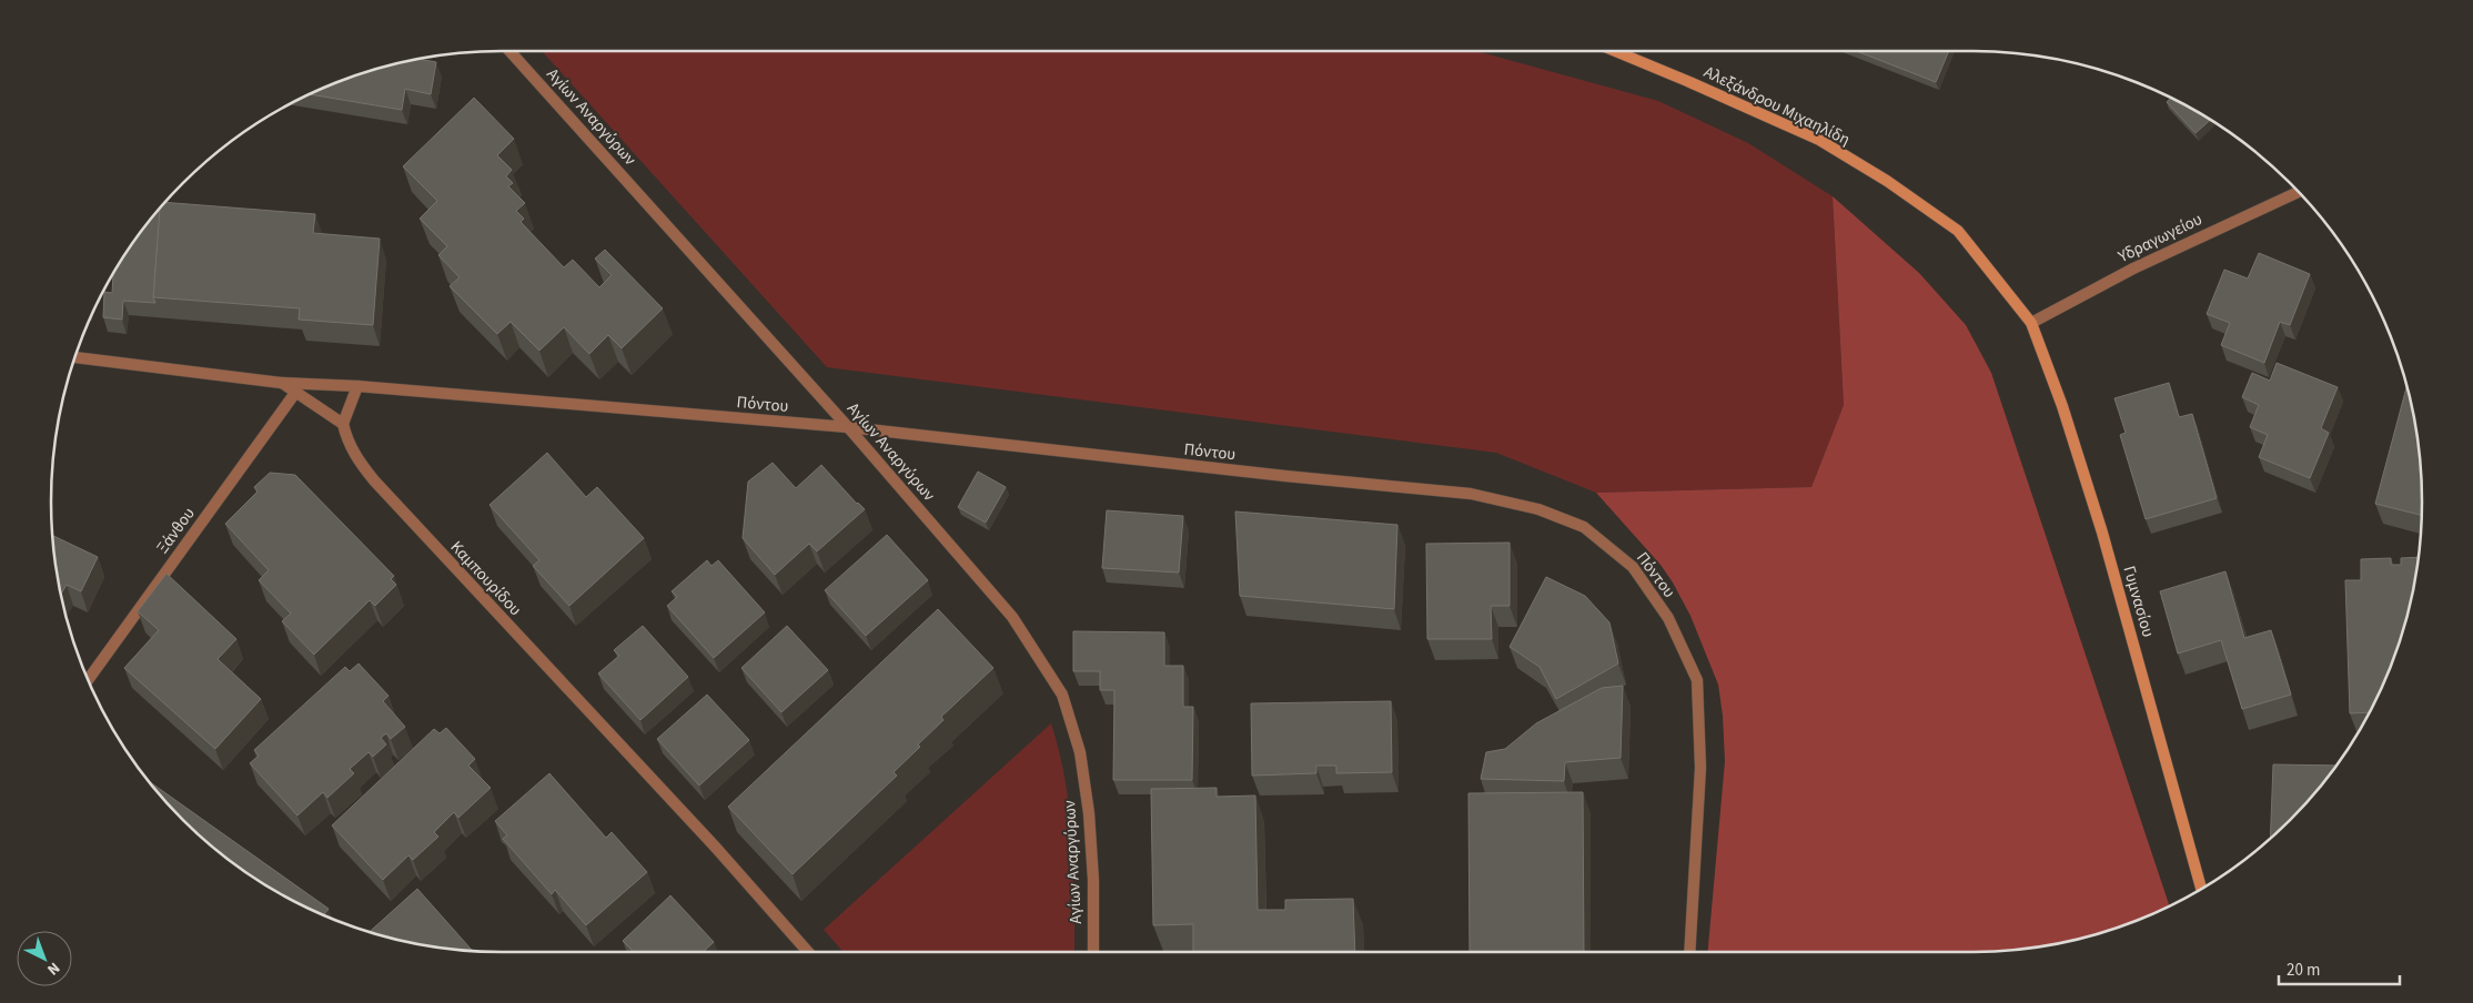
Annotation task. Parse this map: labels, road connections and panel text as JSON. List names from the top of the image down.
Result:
{
  "streets": {
    "street": [
      "Aλεξάνδρου Mιχαηλίδη",
      "Αγίων Αναργύρων",
      "Υδραγωγείου",
      "Πόντου",
      "Ξάνθου",
      "Καμπουρίδου",
      "Γυμνασίου"
    ]
  },
  "crossings": [
    ["Aλεξάνδρου Mιχαηλίδη", "Υδραγωγείου"],
    ["Aλεξάνδρου Mιχαηλίδη", "Γυμνασίου"],
    ["Αγίων Αναργύρων", "Πόντου"],
    ["Υδραγωγείου", "Γυμνασίου"]
  ],
  "scale_bar": "20 m",
  "north": "bottom right"
}
